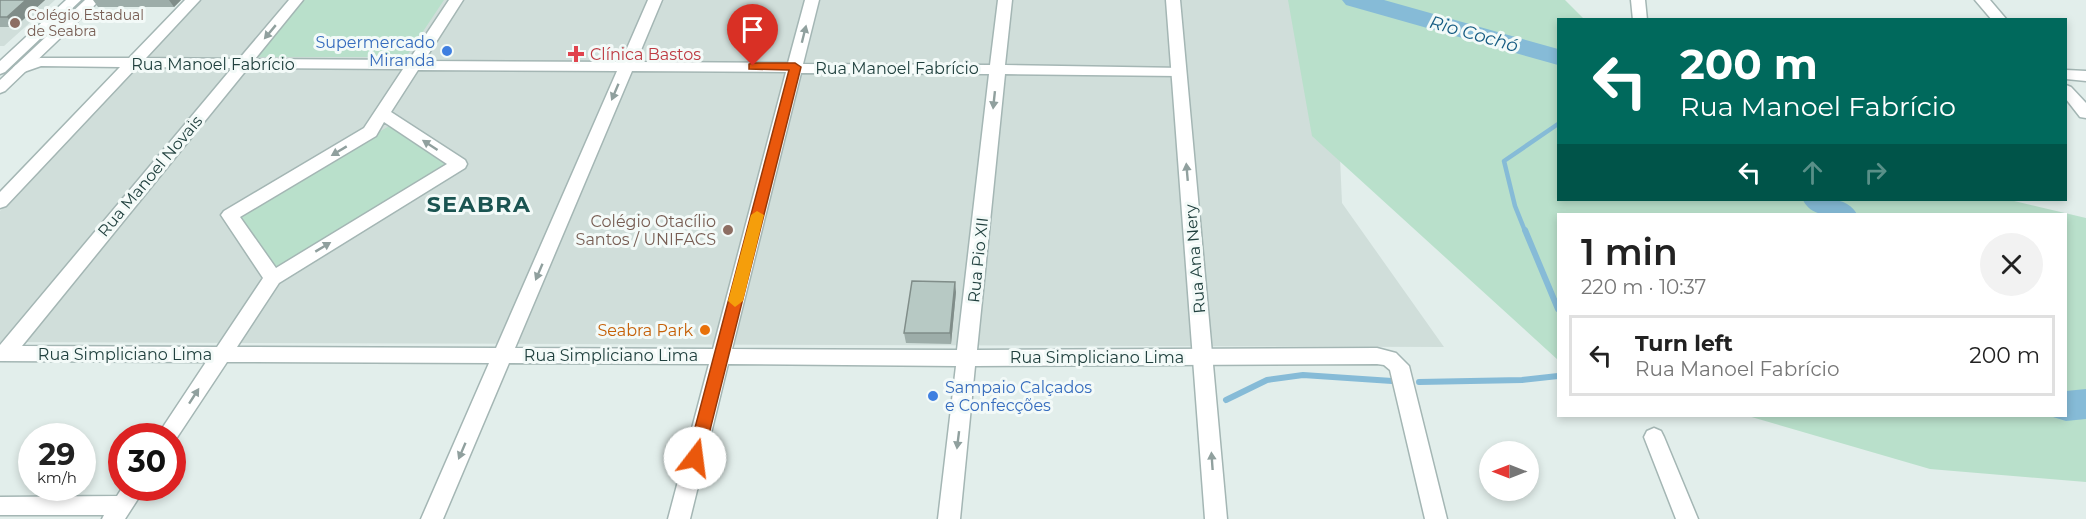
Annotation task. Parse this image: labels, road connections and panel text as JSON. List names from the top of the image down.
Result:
{
  "streets": {
    "street": [
      "Rua Manoel Fabrício",
      "Rua Manoel Novais",
      "Rua Ana Nery",
      "Rua Pio XII",
      "Rua Simpliciano Lima"
    ]
  },
  "crossings": [
    ["Rua Manoel Fabrício", "Rua Manoel Novais"],
    ["Rua Manoel Fabrício", "Rua Ana Nery"],
    ["Rua Manoel Fabrício", "Rua Pio XII"],
    ["Rua Manoel Novais", "Rua Simpliciano Lima"],
    ["Rua Ana Nery", "Rua Simpliciano Lima"],
    ["Rua Pio XII", "Rua Simpliciano Lima"]
  ],
  "one_way": ["Rua Ana Nery", "Rua Pio XII"],
  "districts": ["SEABRA"],
  "water": ["Rio Cochó"],
  "places": {
    "other": [
      "Colégio Estadual de Seabra",
      "Supermercado Miranda",
      "Colégio Otacílio Santos / UNIFACS",
      "Seabra Park",
      "Sampaio Calçados e Confecções"
    ],
    "health": ["Clínica Bastos"]
  },
  "north": "left",
  "page": {
    "turn": ["200 m", "Rua Manoel Fabrício"],
    "heading": ["1 min", "220 m · 10:37"],
    "list": [
      {
        "name": "Turn left",
        "note": "Rua Manoel Fabrício",
        "value": "200 m"
      }
    ],
    "speed": "29 km/h",
    "limit": "30"
  }
}
